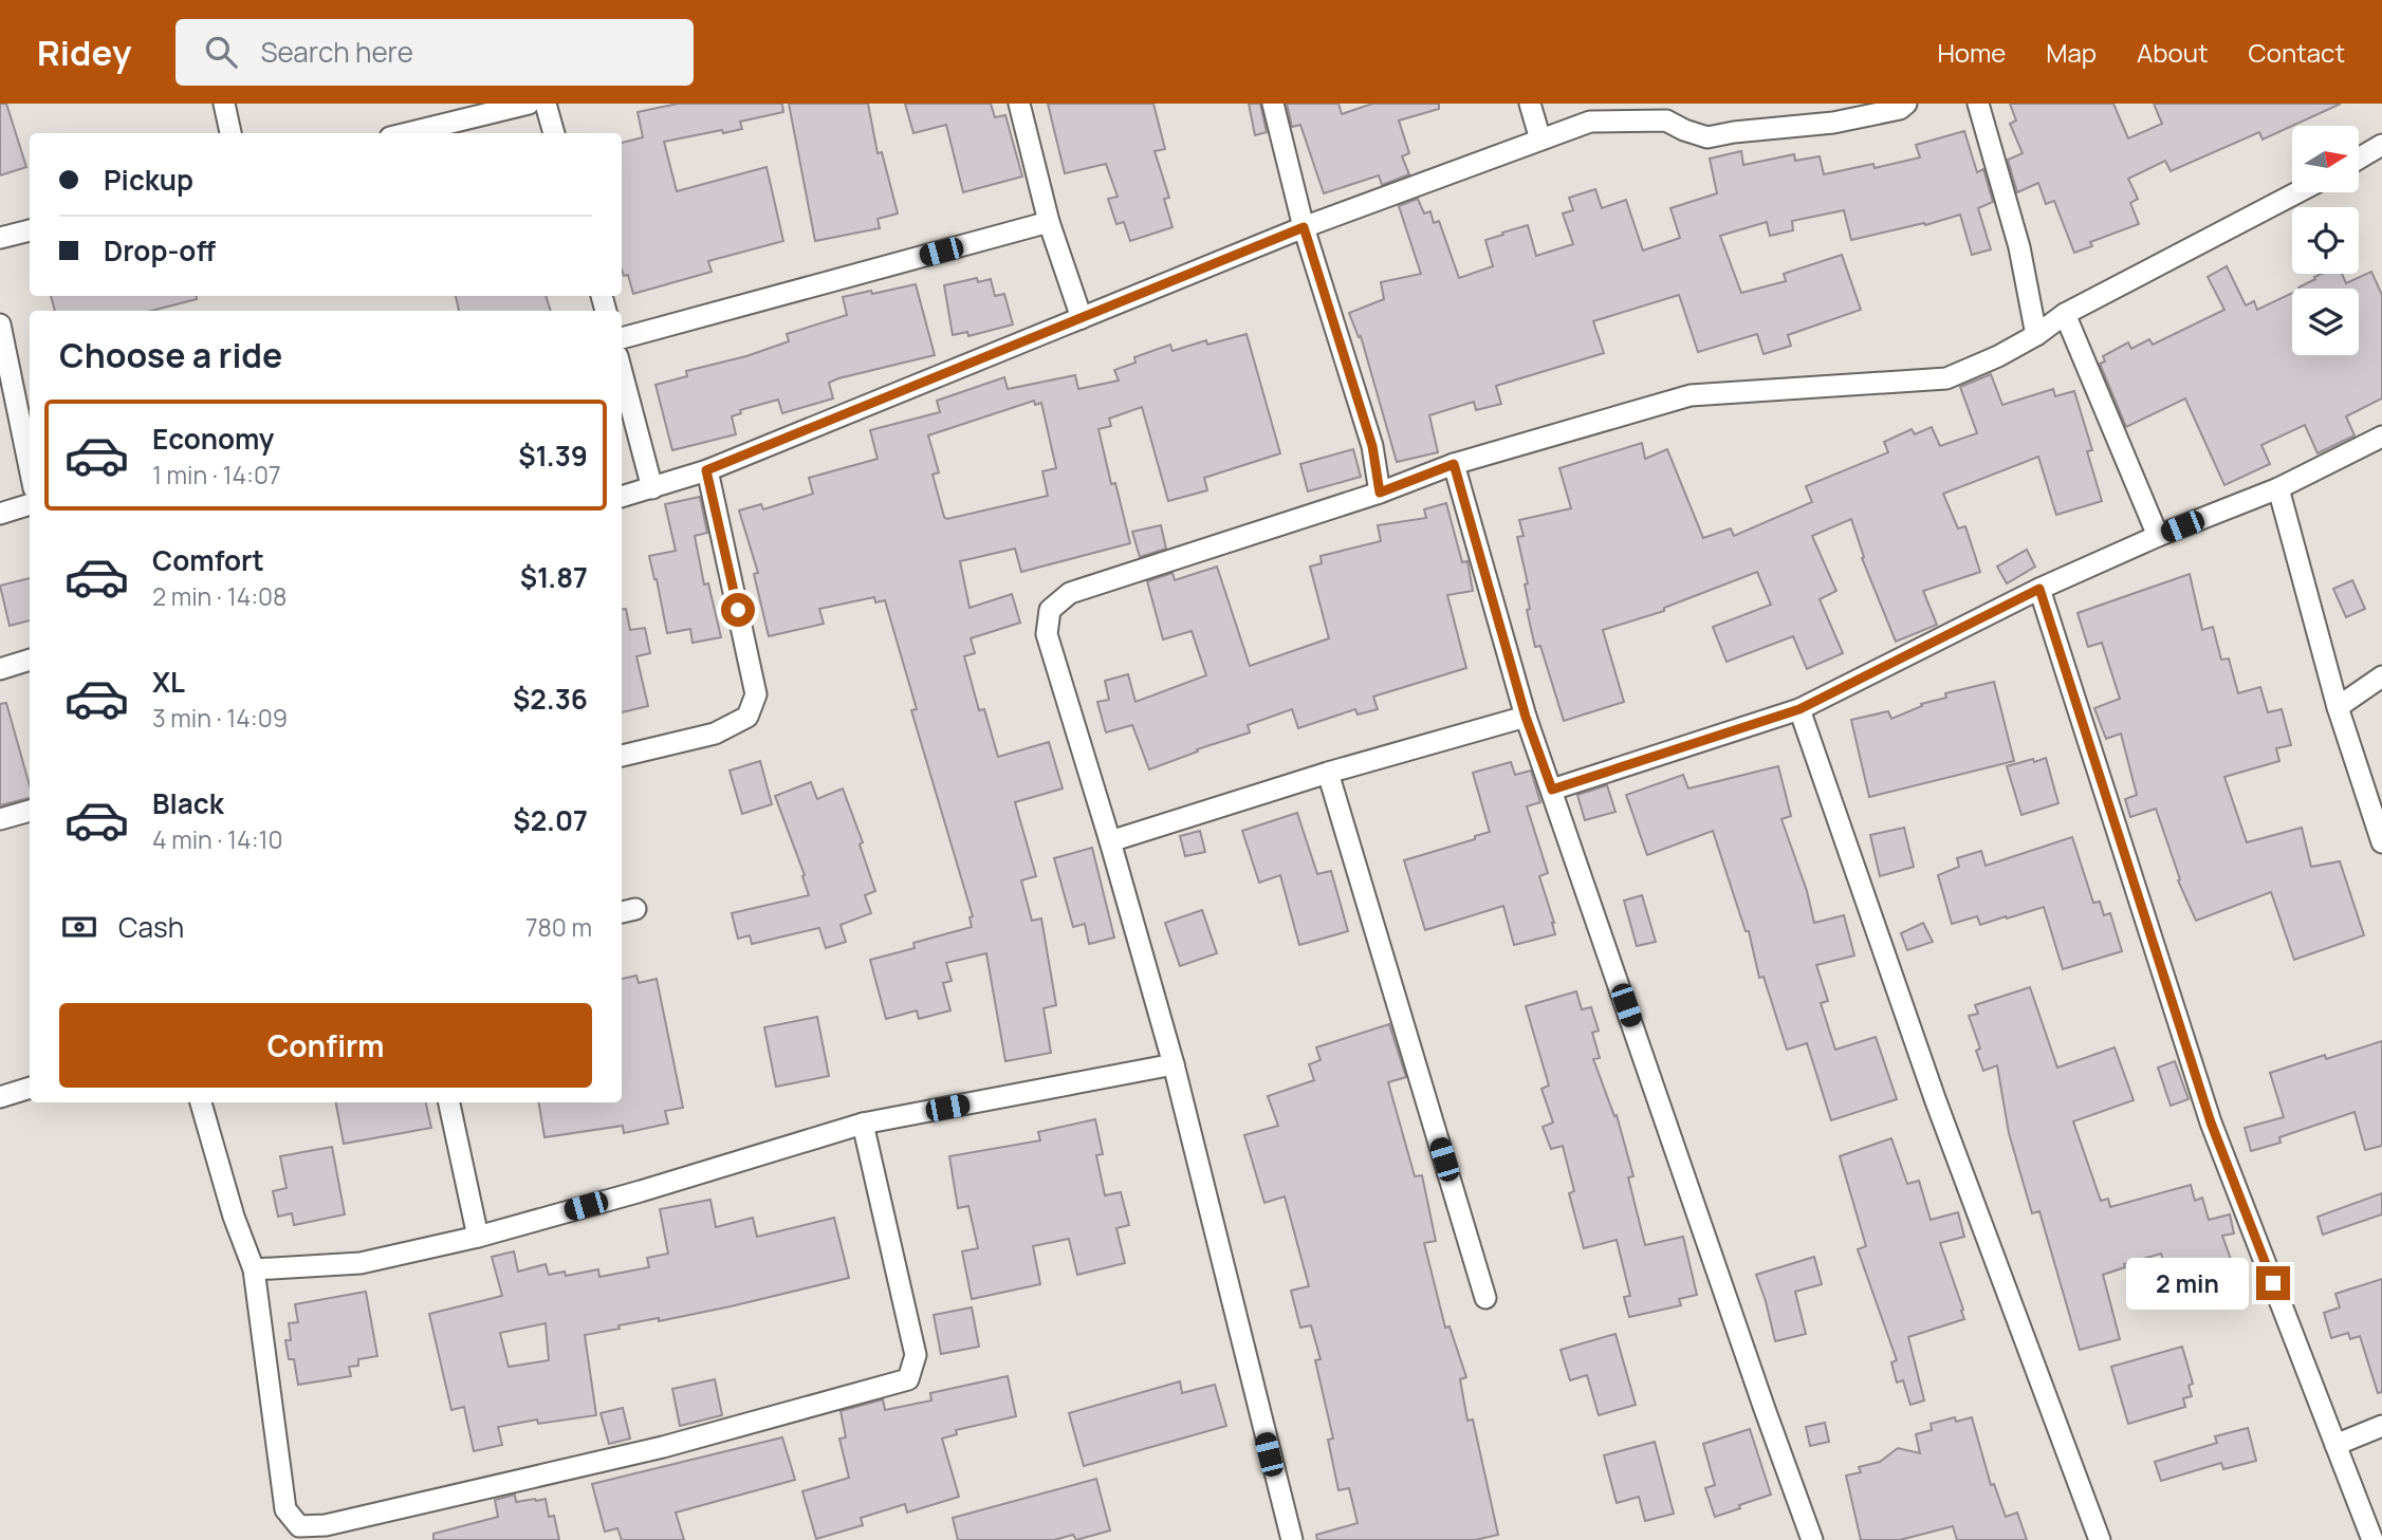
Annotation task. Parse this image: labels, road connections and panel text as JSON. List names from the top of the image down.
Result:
{
  "north": "right",
  "page": {
    "header": "Ridey",
    "search": "Search here",
    "nav": [
      "Home",
      "Map",
      "About",
      "Contact"
    ],
    "banner": ["Pickup", "Drop-off"],
    "heading": "Choose a ride",
    "list": [
      {
        "name": "Economy",
        "note": "1 min · 14:07",
        "value": "$1.39"
      },
      {
        "name": "Comfort",
        "note": "2 min · 14:08",
        "value": "$1.87"
      },
      {
        "name": "XL",
        "note": "3 min · 14:09",
        "value": "$2.36"
      },
      {
        "name": "Black",
        "note": "4 min · 14:10",
        "value": "$2.07"
      }
    ],
    "pay": ["Cash", "780 m"],
    "buttons": "Confirm",
    "bubble": "2 min"
  }
}
